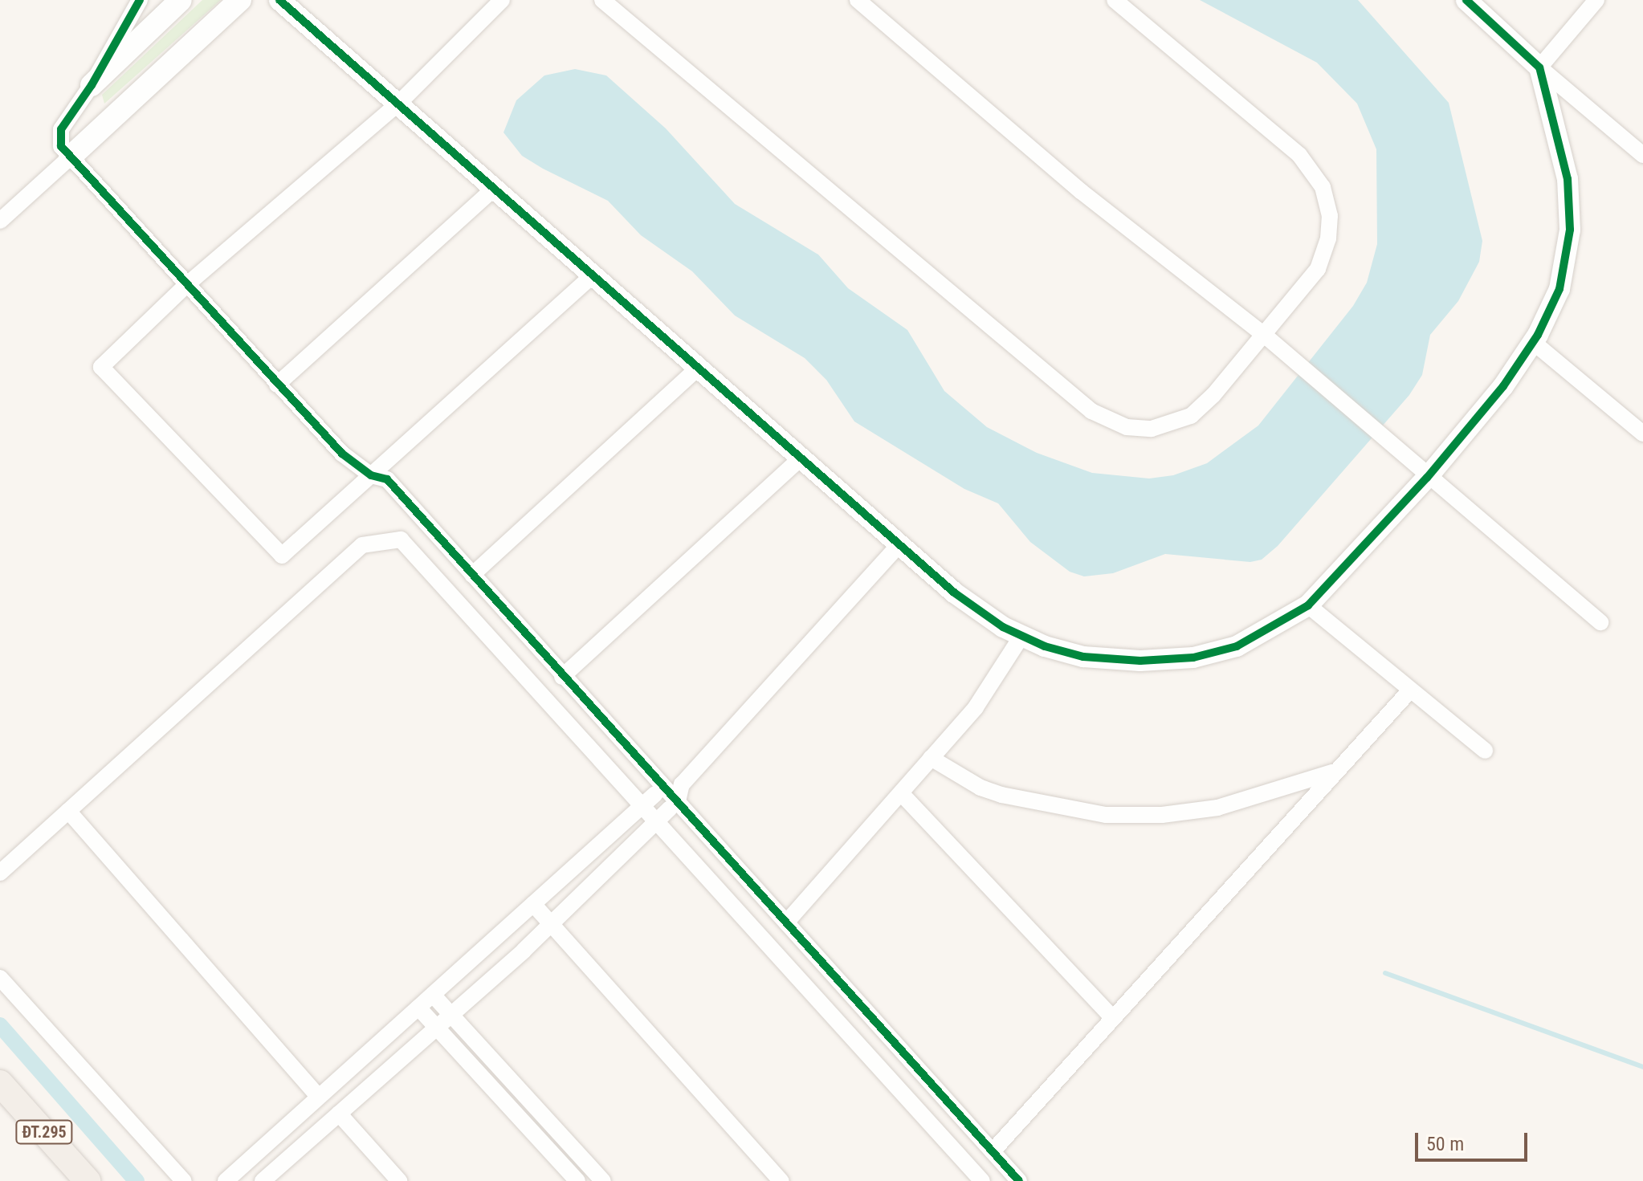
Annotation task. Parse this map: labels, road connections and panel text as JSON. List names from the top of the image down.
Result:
{
  "streets": {
    "main road": ["ĐT.295"]
  },
  "scale_bar": "50 m"
}
